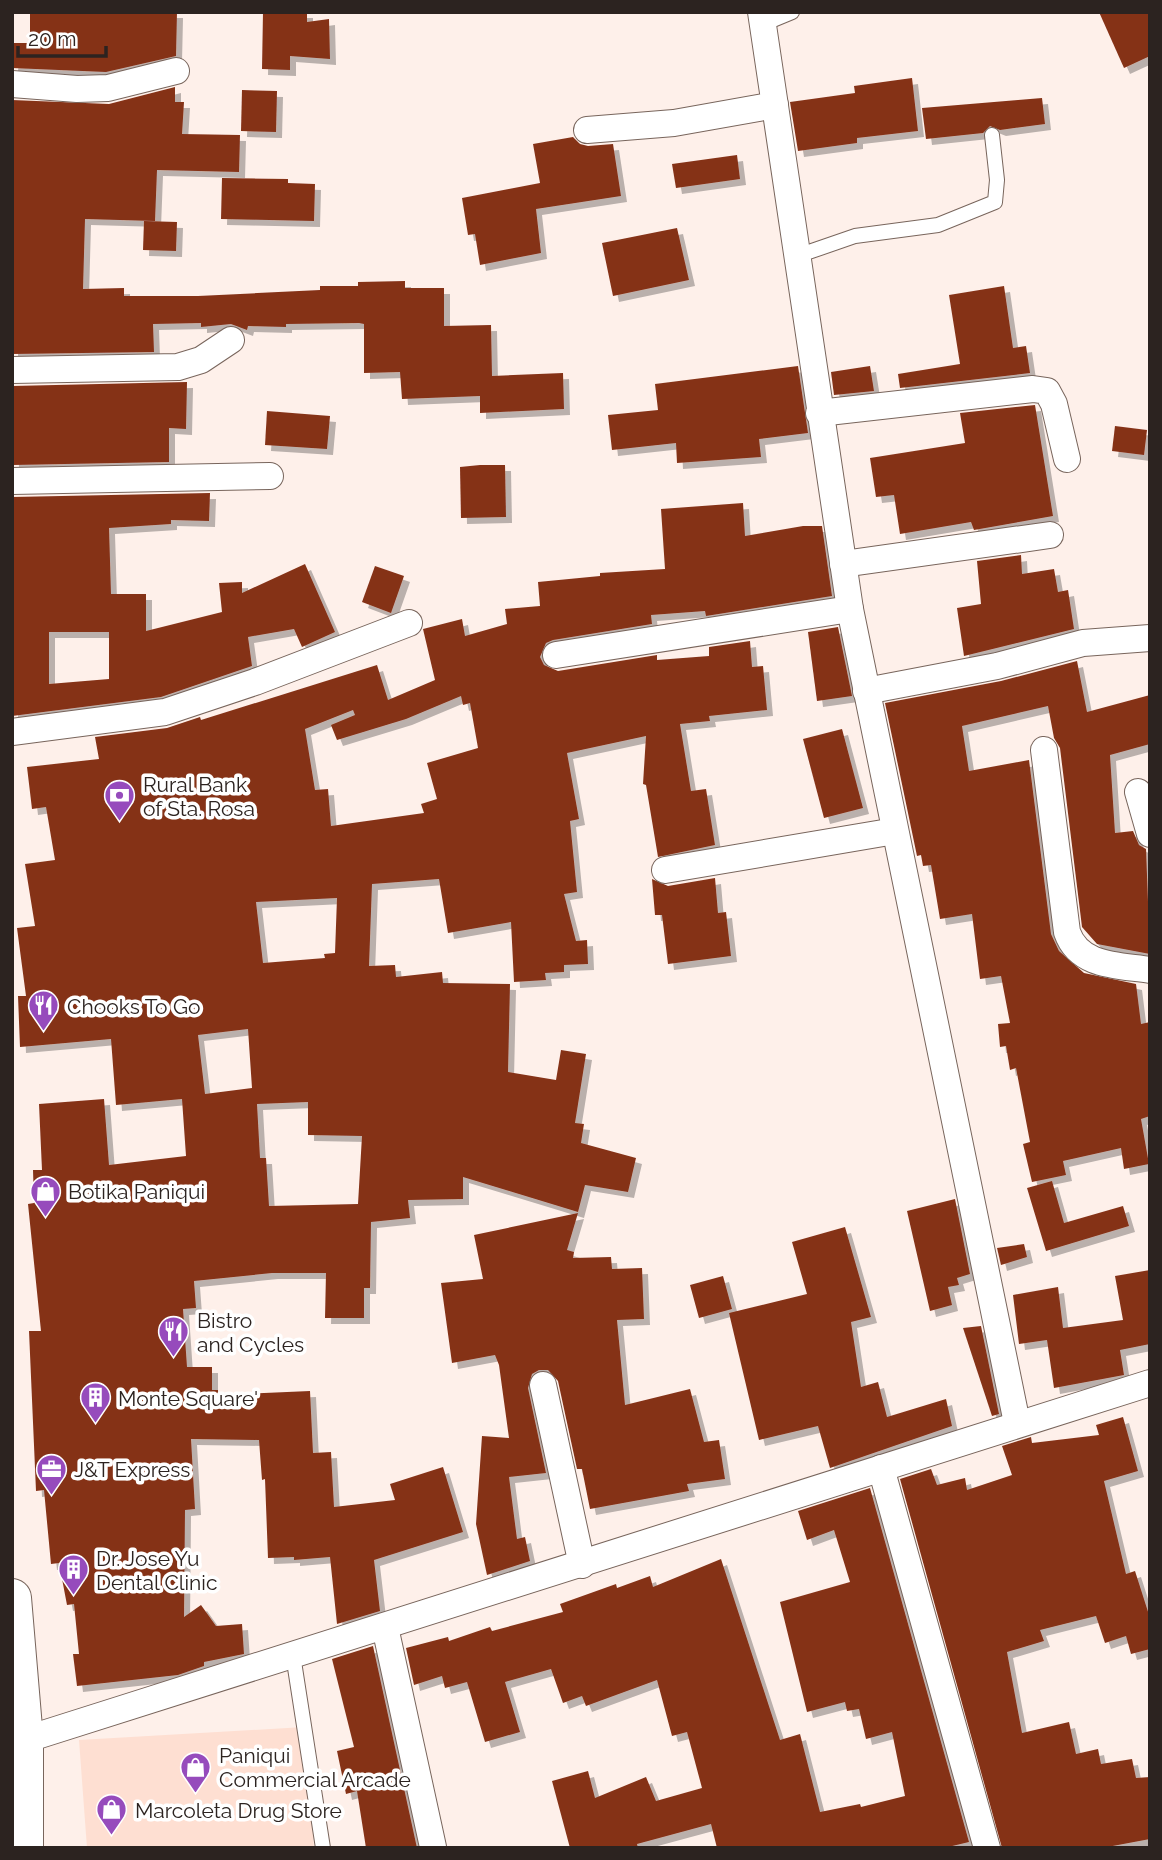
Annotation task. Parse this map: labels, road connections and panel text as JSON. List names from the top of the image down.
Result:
{
  "places": {
    "bank": ["Rural Bank of Sta. Rosa"],
    "restaurant": ["Chooks To Go", "Bistro and Cycles"],
    "shop": ["Botika Paniqui", "Paniqui Commercial Arcade", "Marcoleta Drug Store"],
    "building": ["Monte Square'", "Dr. Jose Yu Dental Clinic"],
    "office": ["J&T Express"]
  },
  "scale_bar": "20 m"
}
